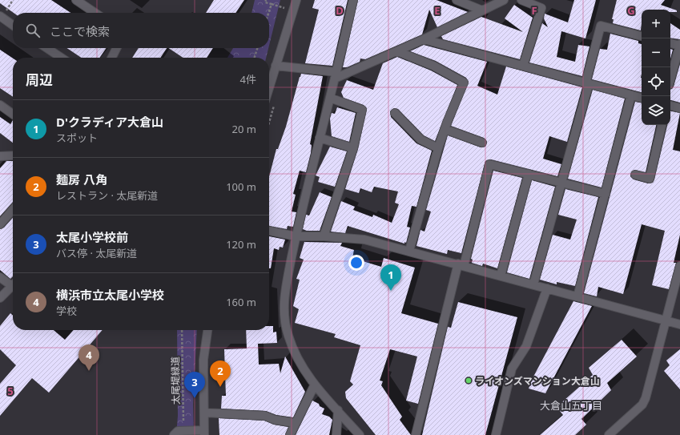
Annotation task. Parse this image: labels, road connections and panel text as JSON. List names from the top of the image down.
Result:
{
  "streets": {
    "path": ["太尾堤緑道"]
  },
  "districts": ["大倉山五丁目"],
  "places": ["ライオンズマンション大倉山"],
  "page": {
    "map_buttons": ["+", "−"],
    "search": "ここで検索",
    "heading": ["周辺", "4件"],
    "list": [
      {
        "mark": "1",
        "name": "D'クラディア大倉山",
        "note": "スポット",
        "value": "20 m"
      },
      {
        "mark": "2",
        "name": "麺房 八角",
        "note": "レストラン · 太尾新道",
        "value": "100 m"
      },
      {
        "mark": "3",
        "name": "太尾小学校前",
        "note": "バス停 · 太尾新道",
        "value": "120 m"
      },
      {
        "mark": "4",
        "name": "横浜市立太尾小学校",
        "note": "学校",
        "value": "160 m"
      }
    ],
    "pins": [
      "1",
      "4",
      "2",
      "3"
    ]
  },
  "grid": {
    "columns": [
      "D",
      "E",
      "F",
      "G"
    ],
    "rows": ["5"]
  }
}
